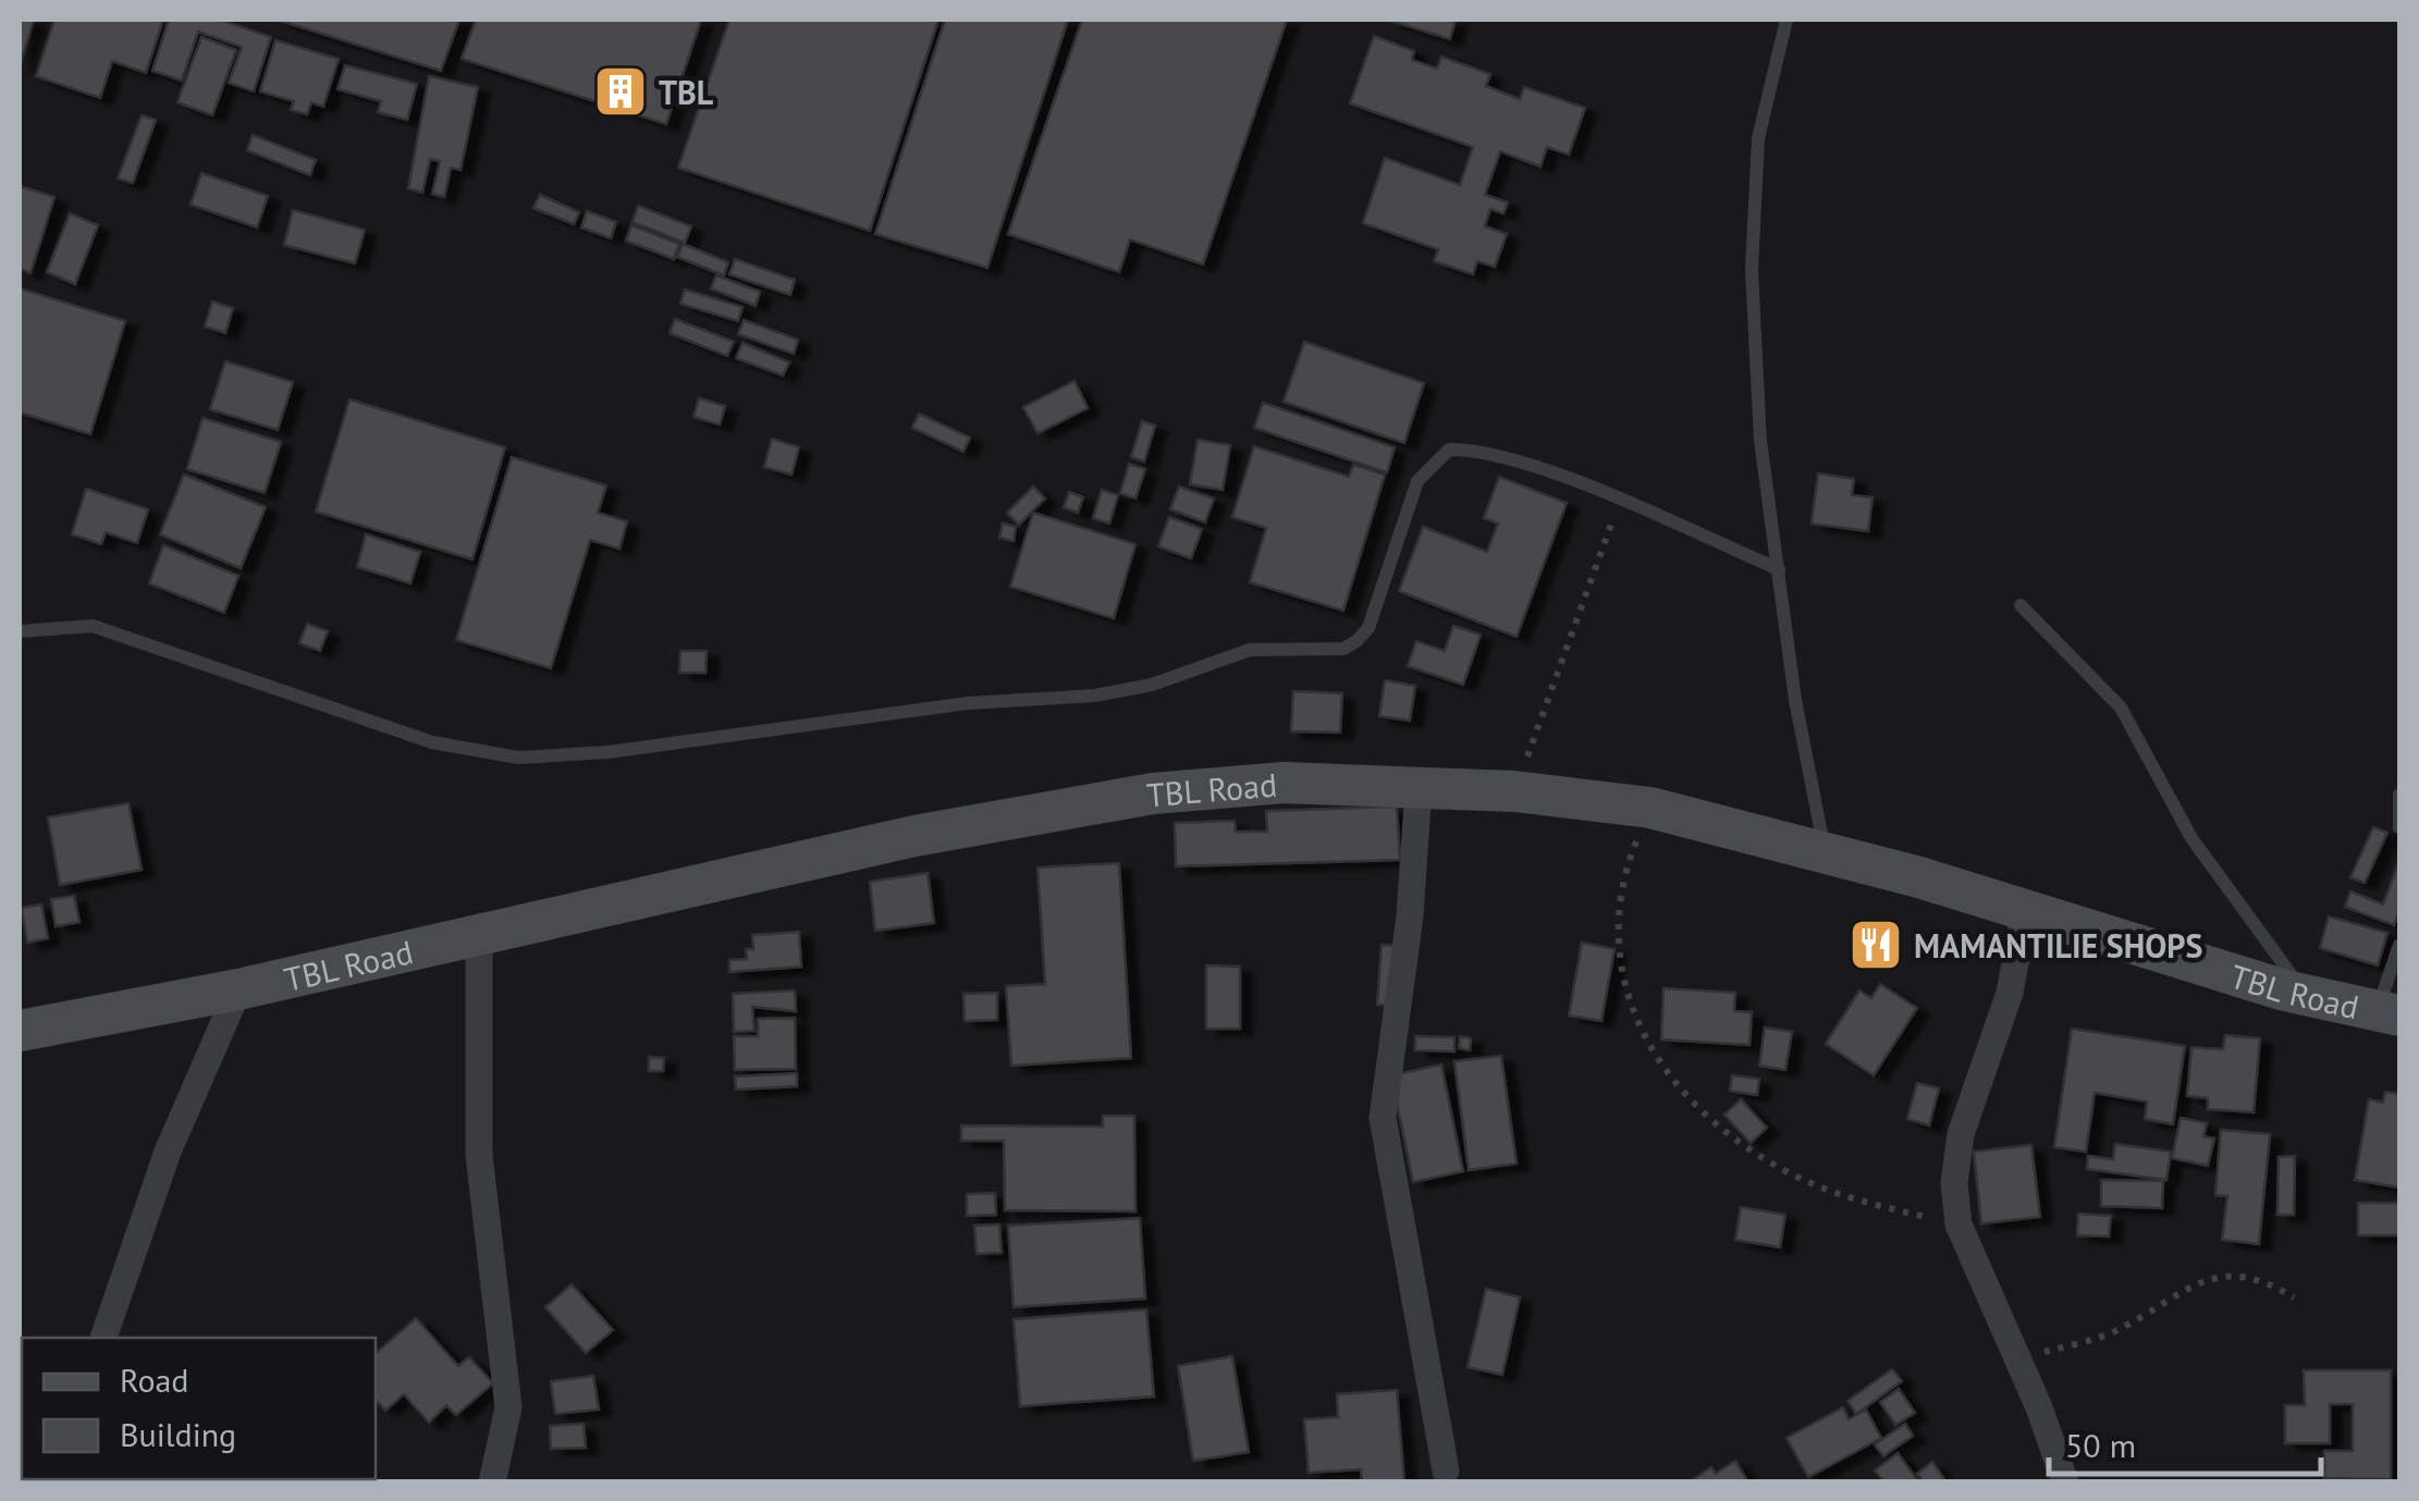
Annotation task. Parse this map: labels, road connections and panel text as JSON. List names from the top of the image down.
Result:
{
  "streets": {
    "street": ["TBL Road"]
  },
  "places": {
    "building": ["TBL"],
    "restaurant": ["MAMANTILIE SHOPS"]
  },
  "legend": ["Road", "Building"],
  "scale_bar": "50 m"
}
